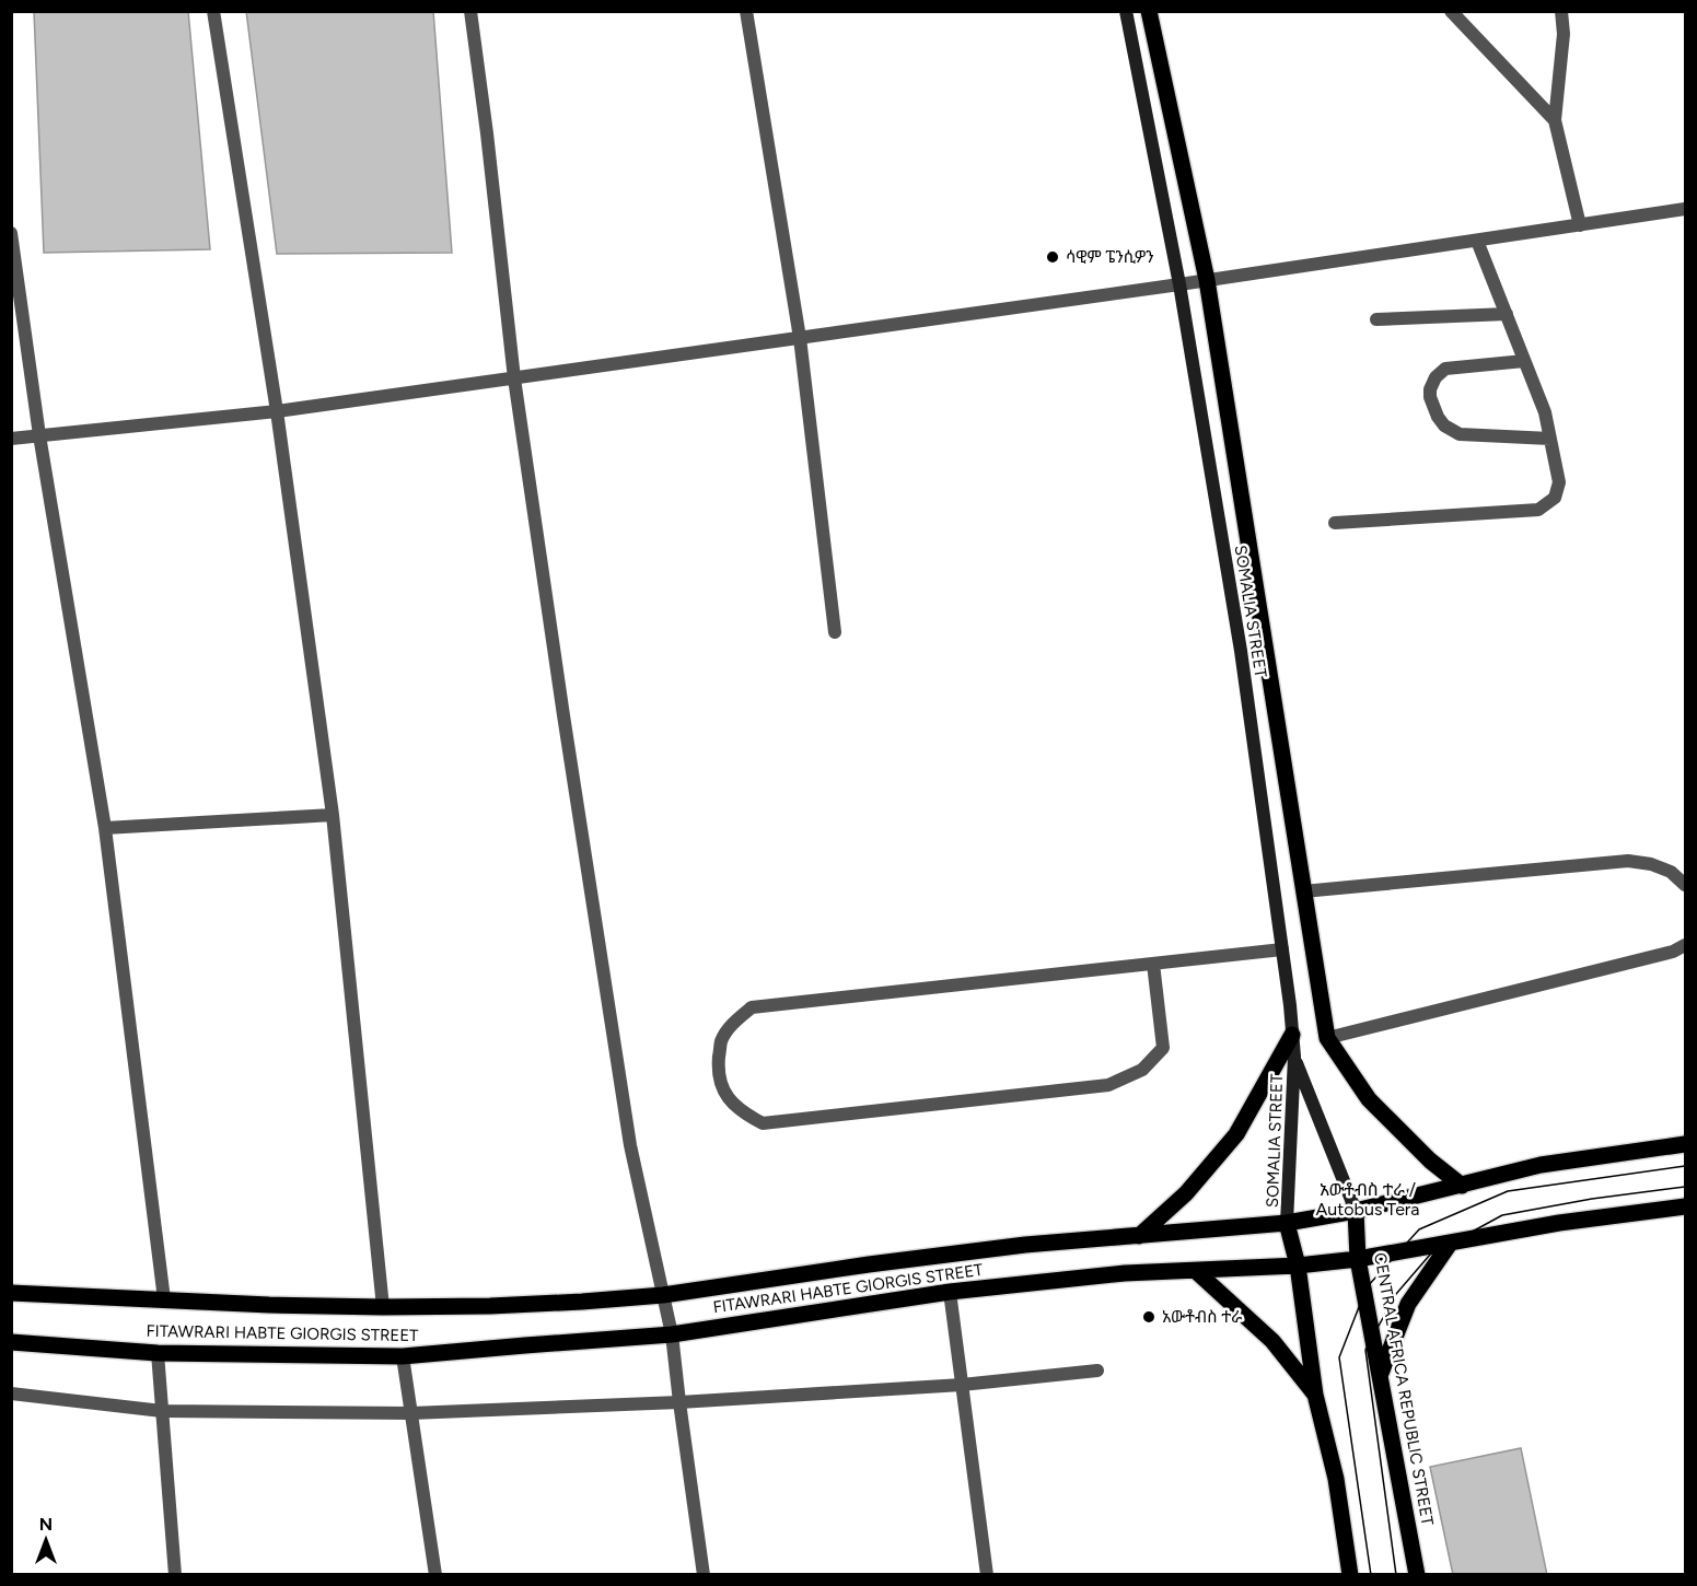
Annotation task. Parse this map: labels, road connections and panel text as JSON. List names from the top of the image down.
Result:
{
  "streets": {
    "main road": ["SOMALIA STREET", "FITAWRARI HABTE GIORGIS STREET", "CENTRAL AFRICA REPUBLIC STREET"]
  },
  "crossings": [
    ["FITAWRARI HABTE GIORGIS STREET", "CENTRAL AFRICA REPUBLIC STREET"]
  ],
  "districts": ["አውቶብስ ተራ / Autobus Tera"],
  "places": ["ሳዊም ፔንሲዎን", "አውቶብስ ተራ"],
  "north": "top"
}
